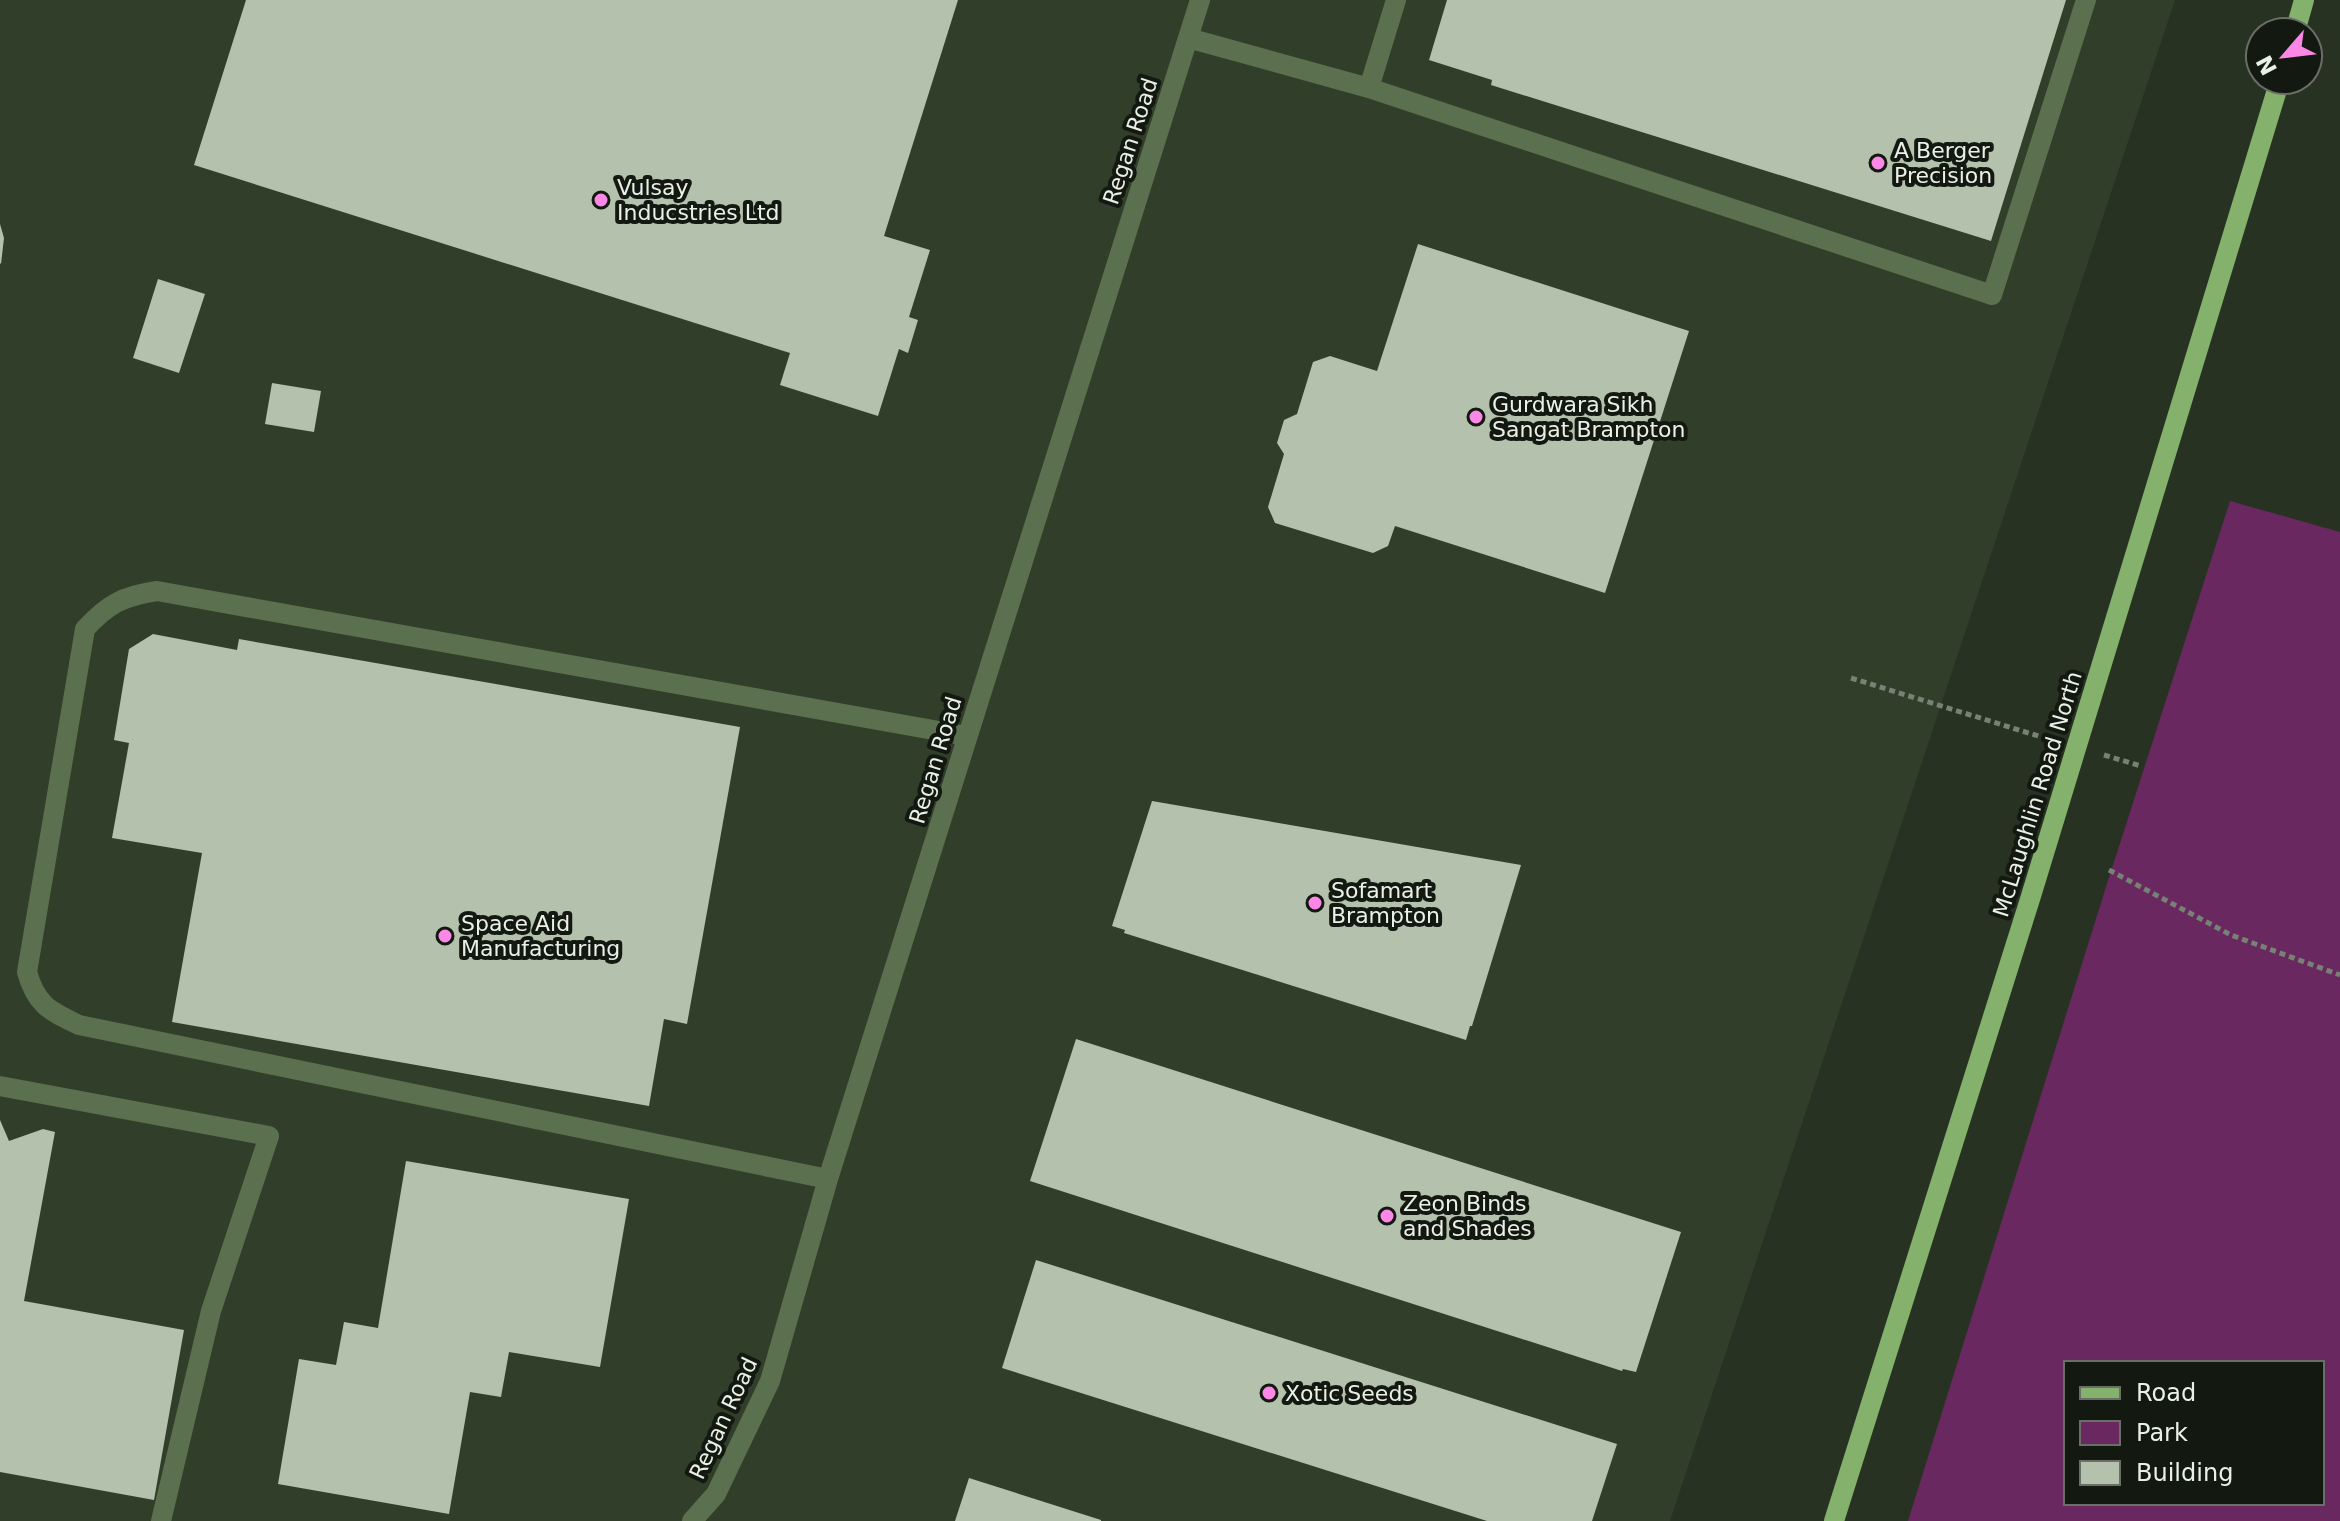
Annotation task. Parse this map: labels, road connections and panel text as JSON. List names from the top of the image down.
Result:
{
  "streets": {
    "main road": ["McLaughlin Road North"],
    "street": ["Regan Road"]
  },
  "places": [
    "A Berger Precision",
    "Vulsay Inducstries Ltd",
    "Gurdwara Sikh Sangat Brampton",
    "Sofamart Brampton",
    "Space Aid Manufacturing",
    "Zeon Binds and Shades",
    "Xotic Seeds"
  ],
  "legend": ["Road", "Park", "Building"],
  "north": "bottom left"
}
